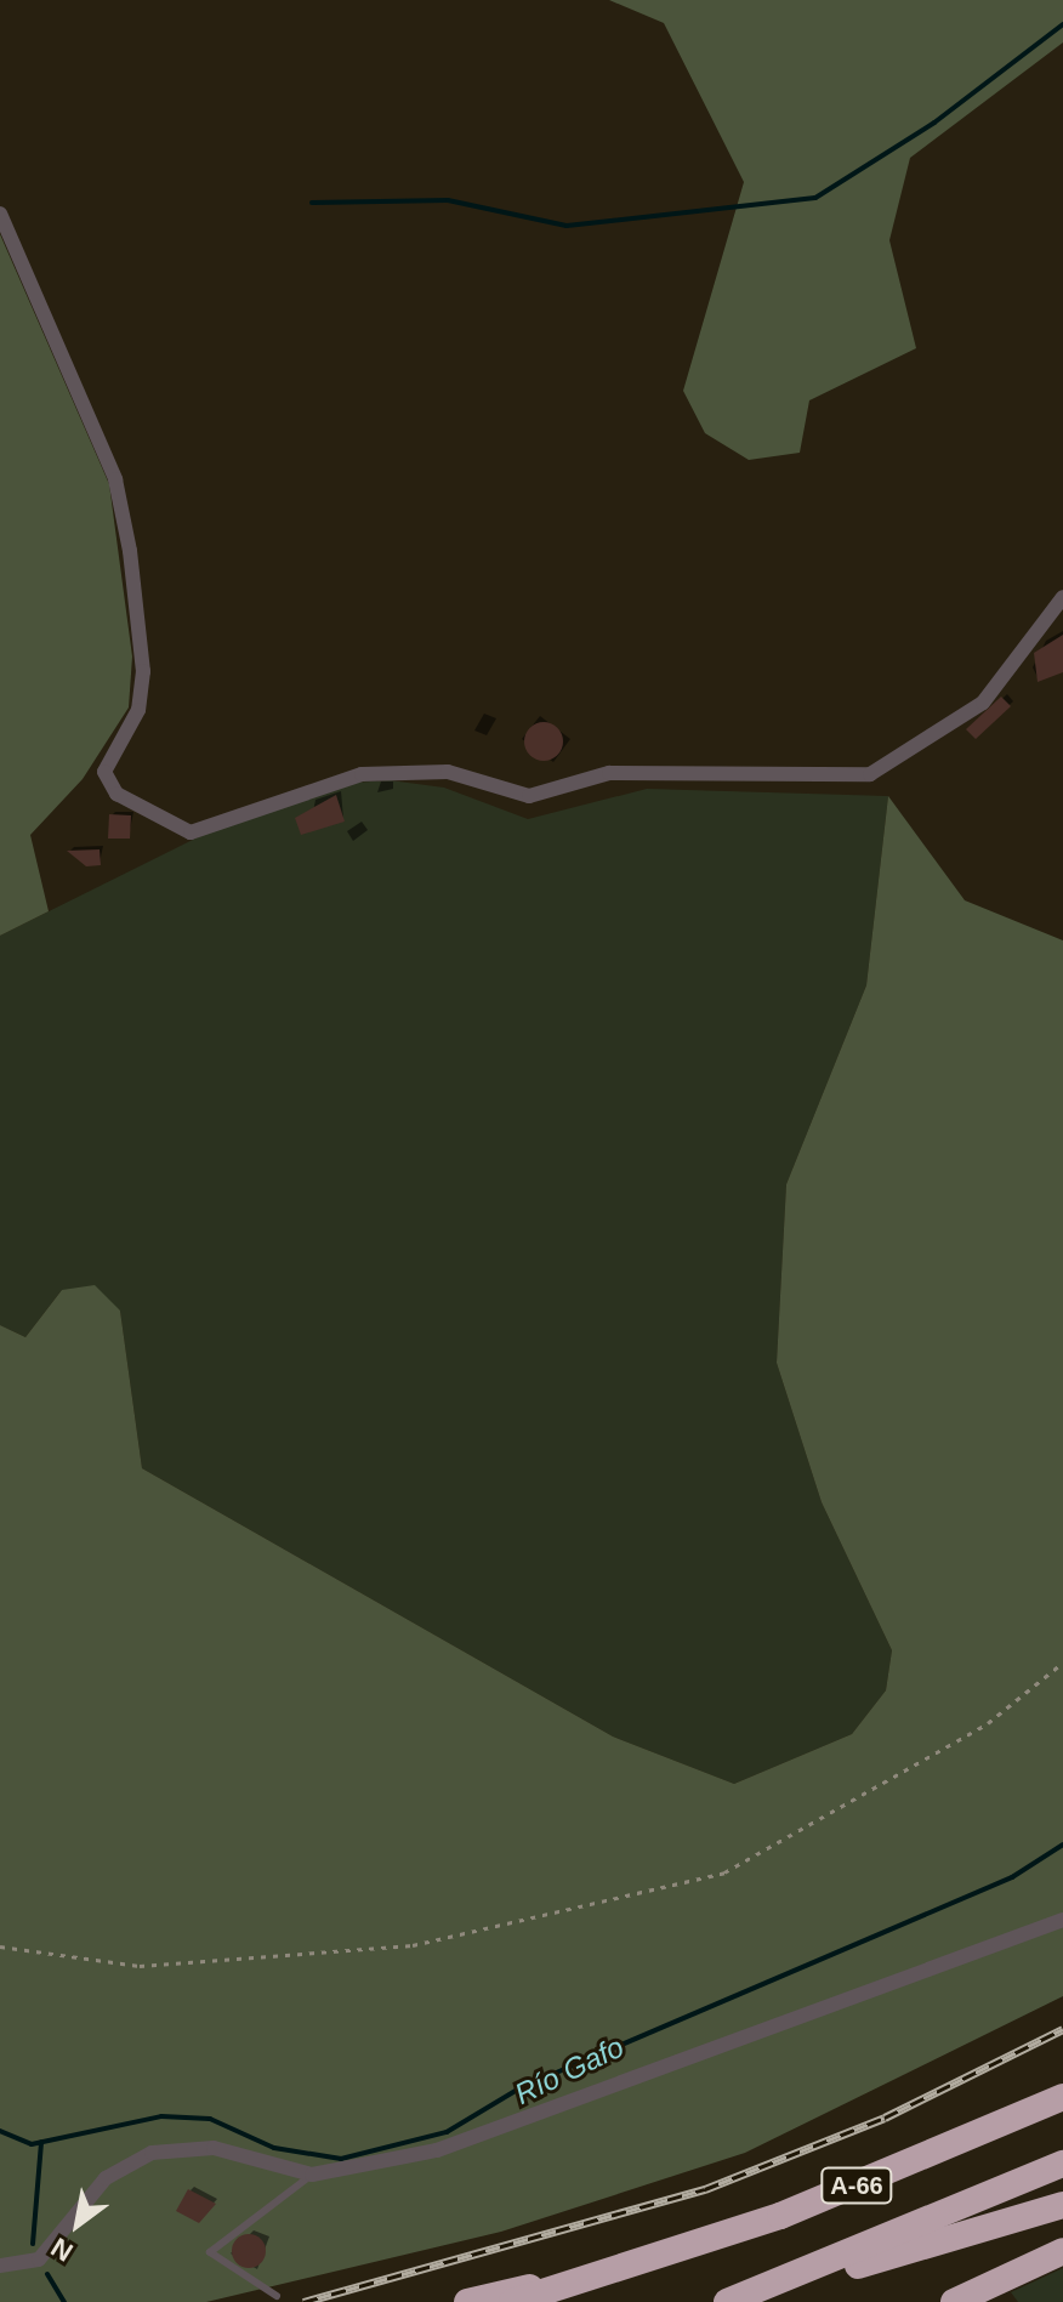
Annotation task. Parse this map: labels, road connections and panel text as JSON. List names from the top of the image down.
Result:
{
  "streets": {
    "highway": ["A-66"]
  },
  "water": ["Río Gafo"],
  "north": "bottom left"
}
